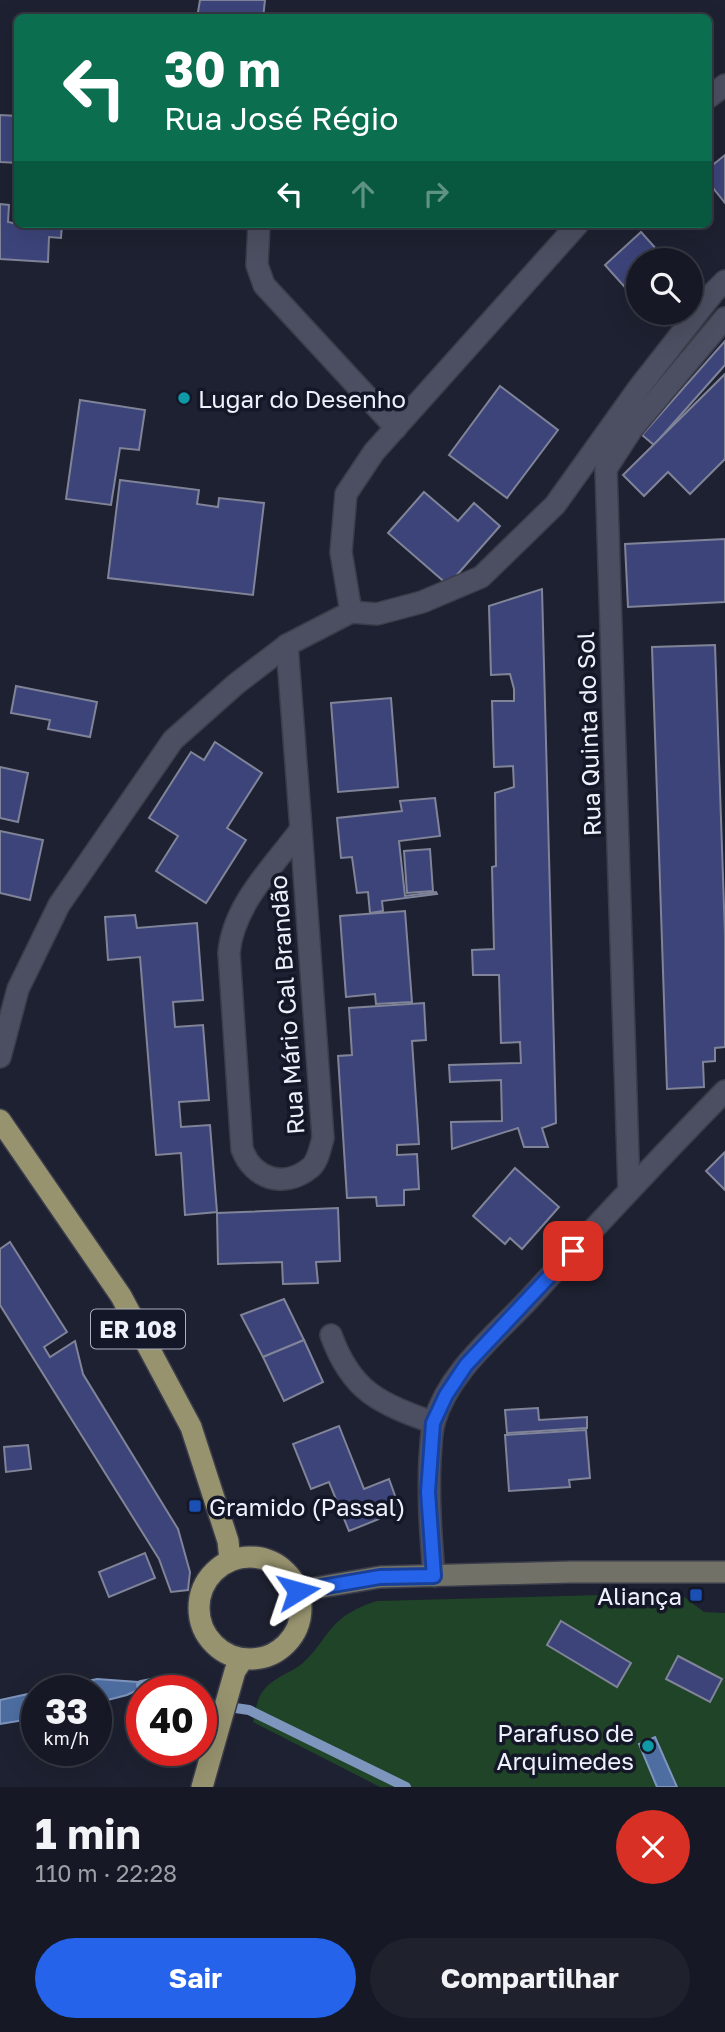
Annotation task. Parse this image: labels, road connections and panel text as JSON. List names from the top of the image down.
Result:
{
  "streets": {
    "main road": ["ER 108"],
    "street": ["Rua Quinta do Sol", "Rua Mário Cal Brandão"]
  },
  "places": {
    "other": ["Lugar do Desenho", "Parafuso de Arquimedes"],
    "transit": ["Gramido (Passal)", "Aliança"]
  },
  "page": {
    "turn": ["30 m", "Rua José Régio"],
    "speed": "33 km/h",
    "limit": "40",
    "heading": ["1 min", "110 m · 22:28"],
    "buttons": ["Sair", "Compartilhar"]
  }
}
